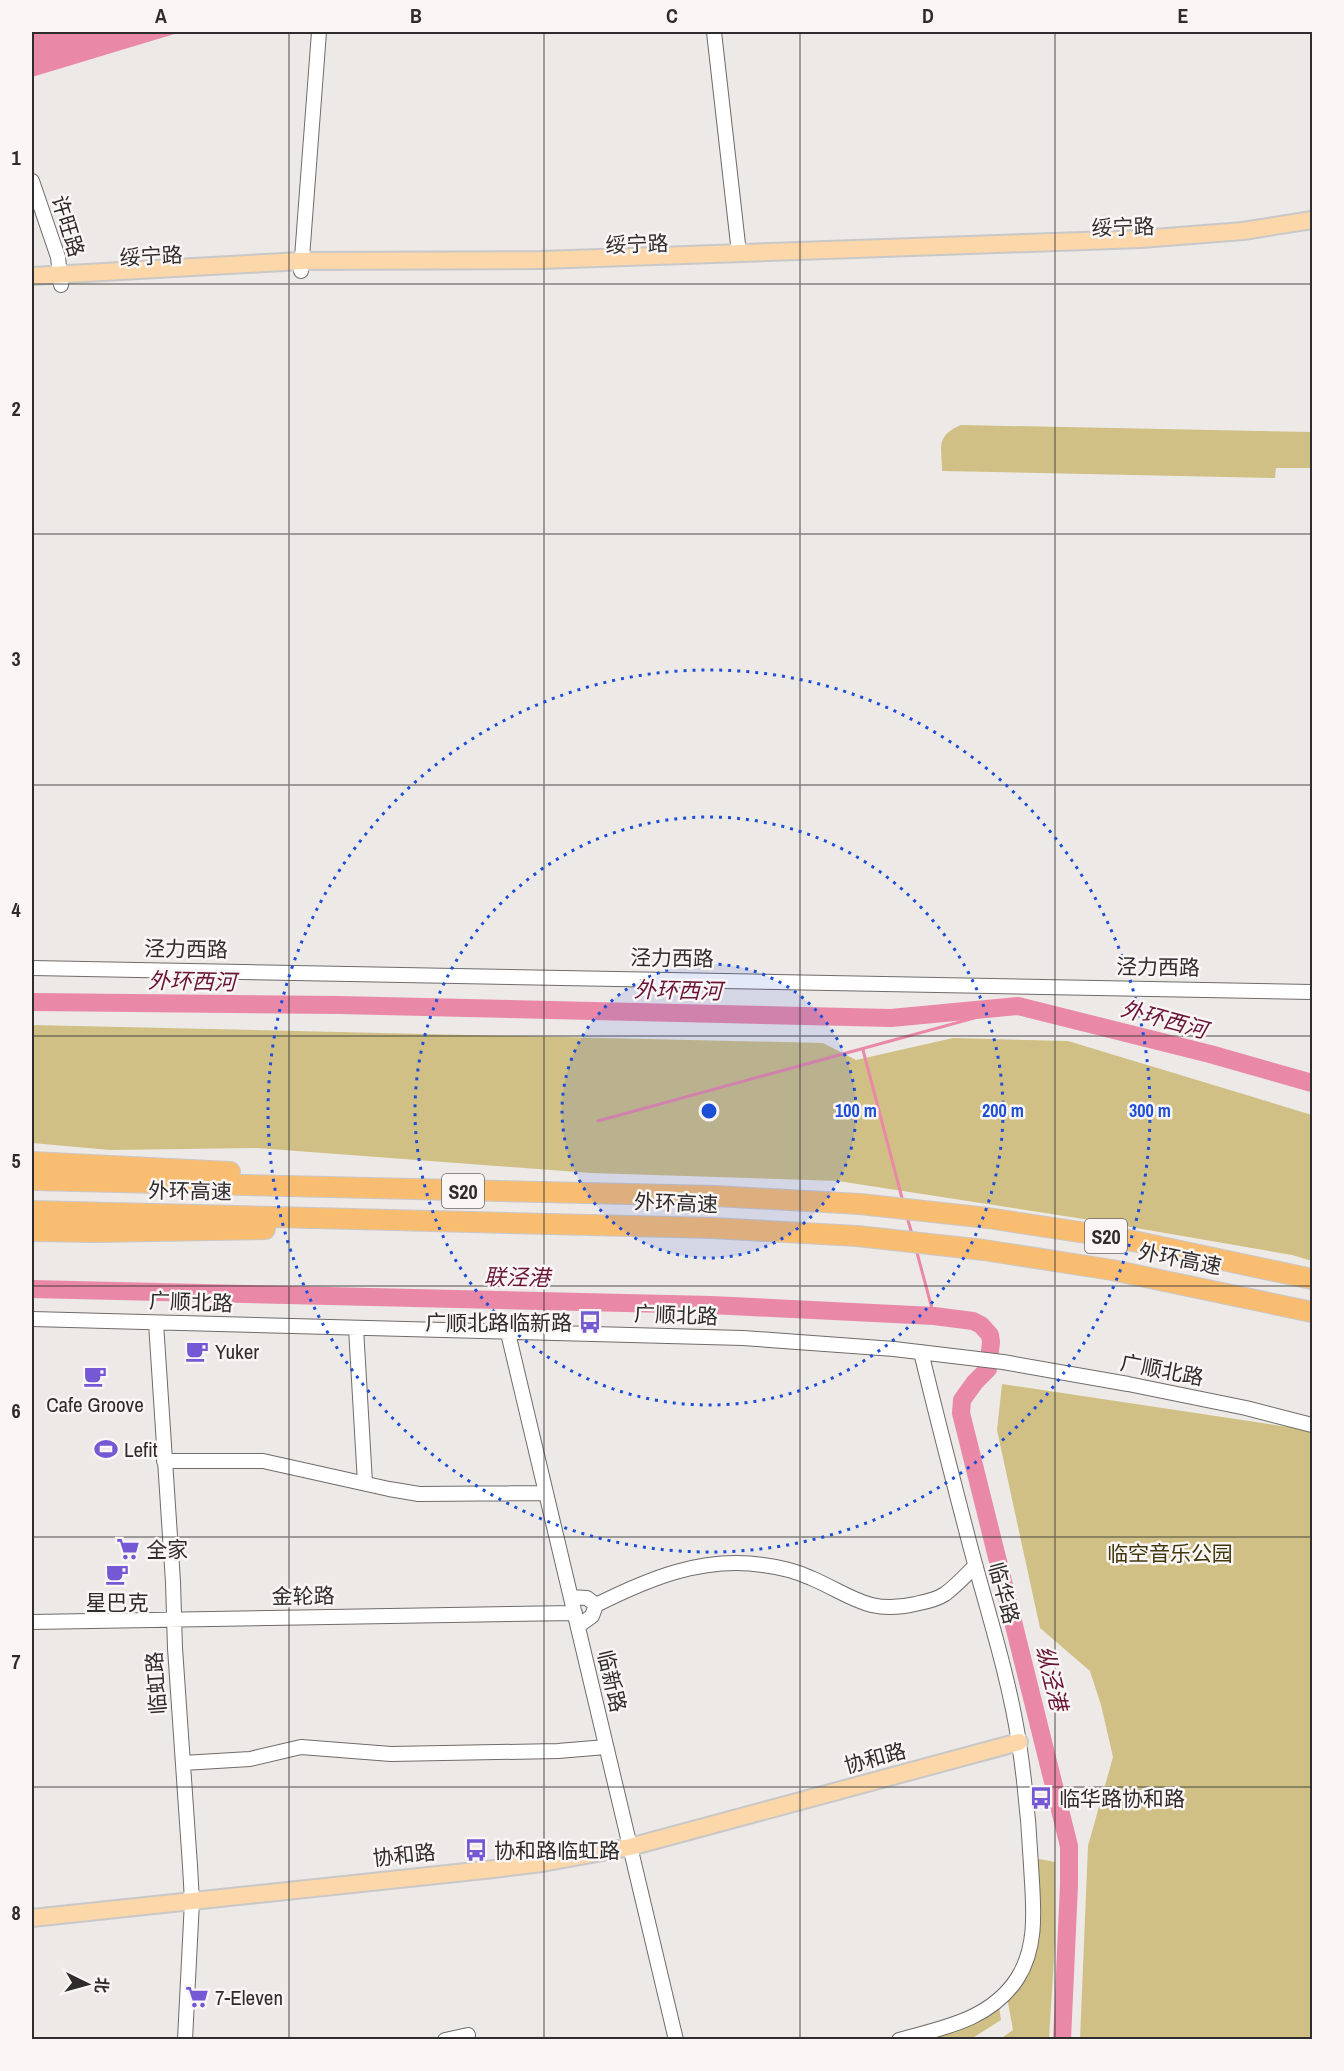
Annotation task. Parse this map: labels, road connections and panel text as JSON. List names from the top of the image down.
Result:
{
  "streets": {
    "highway": ["外环高速", "S20"],
    "main road": ["绥宁路", "协和路"],
    "street": [
      "许旺路",
      "泾力西路",
      "广顺北路",
      "临华路",
      "金轮路",
      "临新路",
      "临虹路"
    ]
  },
  "crossings": [
    ["许旺路", "绥宁路"],
    ["广顺北路", "临华路"],
    ["广顺北路", "临新路"],
    ["广顺北路", "临虹路"],
    ["临华路", "协和路"],
    ["金轮路", "临新路"],
    ["金轮路", "临虹路"],
    ["临新路", "协和路"],
    ["临虹路", "协和路"]
  ],
  "water": ["外环西河", "联泾港", "纵泾港"],
  "parks": ["临空音乐公园"],
  "places": {
    "bus stop": ["广顺北路临新路", "临华路协和路", "协和路临虹路"],
    "cafe": ["Yuker", "Cafe Groove", "星巴克"],
    "sports": ["Lefit"],
    "supermarket": ["全家", "7-Eleven"]
  },
  "north": "right",
  "grid": {
    "columns": [
      "A",
      "B",
      "C",
      "D",
      "E"
    ],
    "rows": [
      "1",
      "2",
      "3",
      "4",
      "5",
      "6",
      "7",
      "8"
    ]
  },
  "rings": ["100 m", "200 m", "300 m"]
}
